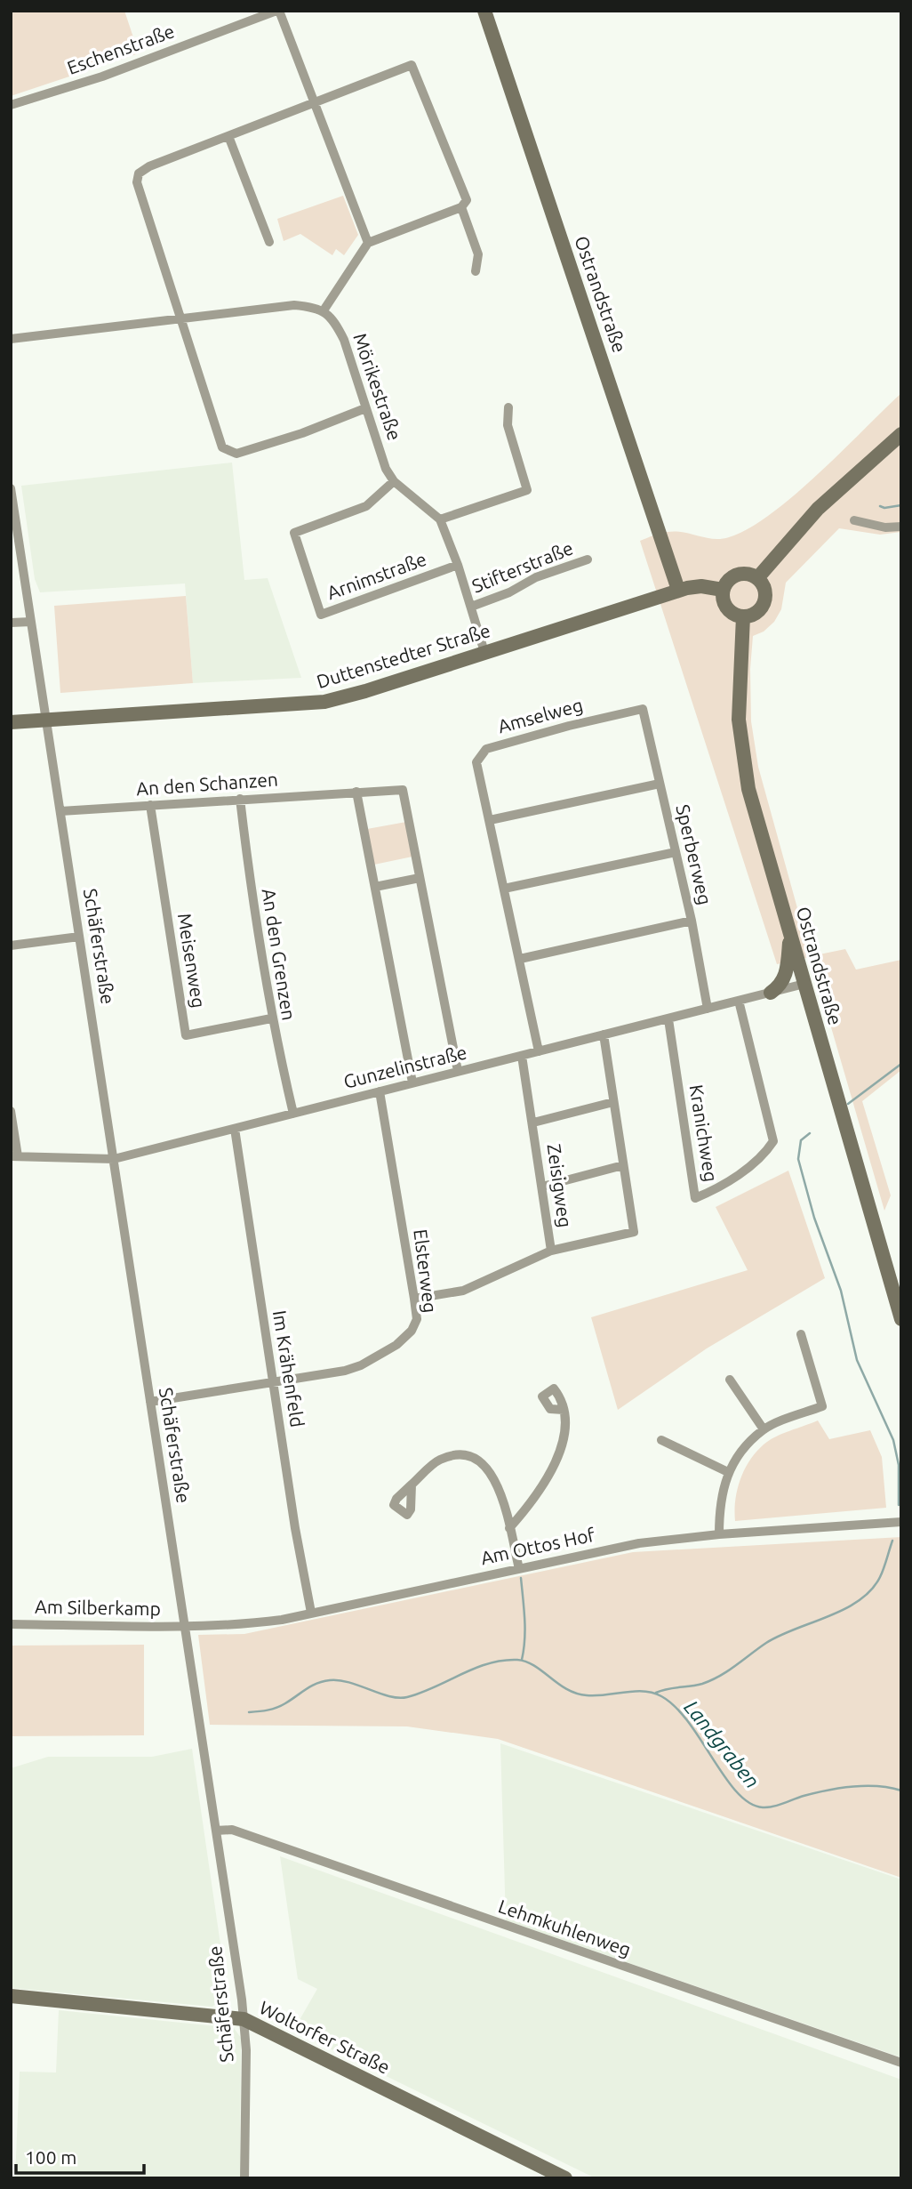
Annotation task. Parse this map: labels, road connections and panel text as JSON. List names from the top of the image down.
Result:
{
  "streets": {
    "street": [
      "Eschenstraße",
      "Ostrandstraße",
      "Mörikestraße",
      "Stifterstraße",
      "Arnimstraße",
      "Duttenstedter Straße",
      "Amselweg",
      "An den Schanzen",
      "Sperberweg",
      "Schäferstraße",
      "An den Grenzen",
      "Meisenweg",
      "Gunzelinstraße",
      "Kranichweg",
      "Zeisigweg",
      "Elsterweg",
      "Im Krähenfeld",
      "Am Ottos Hof",
      "Am Silberkamp",
      "Lehmkuhlenweg",
      "Woltorfer Straße"
    ]
  },
  "crossings": [
    ["Ostrandstraße", "Duttenstedter Straße"],
    ["Ostrandstraße", "Gunzelinstraße"],
    ["Mörikestraße", "Stifterstraße"],
    ["Mörikestraße", "Arnimstraße"],
    ["Mörikestraße", "Duttenstedter Straße"],
    ["Duttenstedter Straße", "Schäferstraße"],
    ["Amselweg", "Sperberweg"],
    ["Amselweg", "Gunzelinstraße"],
    ["An den Schanzen", "Schäferstraße"],
    ["An den Schanzen", "An den Grenzen"],
    ["An den Schanzen", "Meisenweg"],
    ["An den Schanzen", "Gunzelinstraße"],
    ["Sperberweg", "Gunzelinstraße"],
    ["Schäferstraße", "Gunzelinstraße"],
    ["Schäferstraße", "Elsterweg"],
    ["Schäferstraße", "Am Ottos Hof"],
    ["Schäferstraße", "Am Silberkamp"],
    ["Schäferstraße", "Lehmkuhlenweg"],
    ["Schäferstraße", "Woltorfer Straße"],
    ["An den Grenzen", "Meisenweg"],
    ["An den Grenzen", "Gunzelinstraße"],
    ["Gunzelinstraße", "Kranichweg"],
    ["Gunzelinstraße", "Zeisigweg"],
    ["Gunzelinstraße", "Elsterweg"],
    ["Gunzelinstraße", "Im Krähenfeld"],
    ["Zeisigweg", "Elsterweg"],
    ["Elsterweg", "Im Krähenfeld"],
    ["Im Krähenfeld", "Am Ottos Hof"],
    ["Am Ottos Hof", "Am Silberkamp"]
  ],
  "water": ["Landgraben"],
  "scale_bar": "100 m"
}
